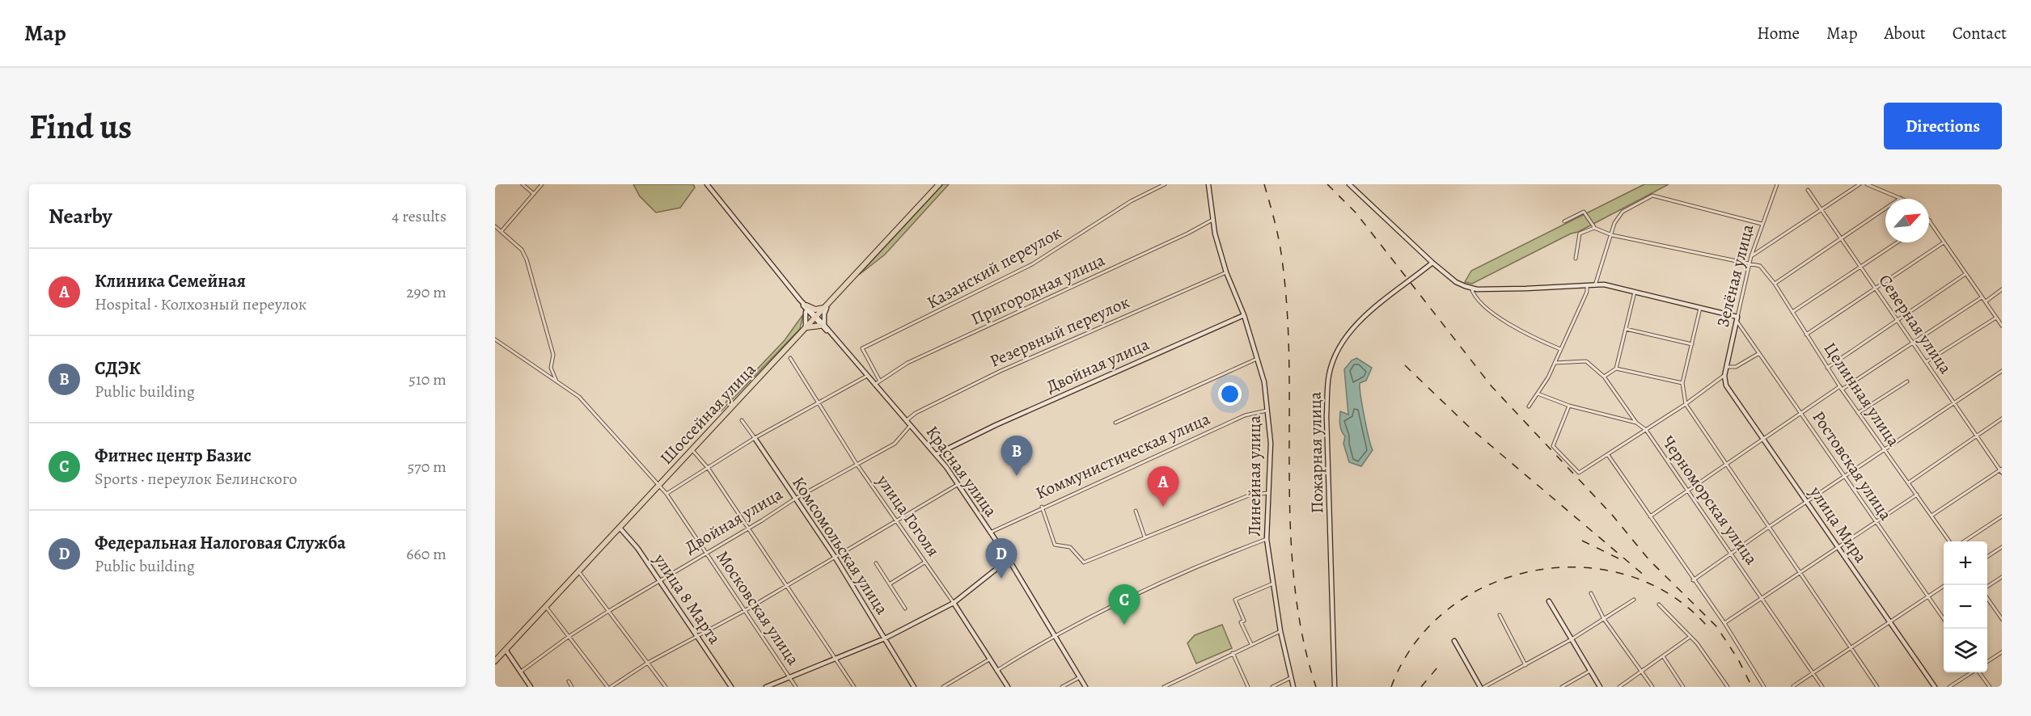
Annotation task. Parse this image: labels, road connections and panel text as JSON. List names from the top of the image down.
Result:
{
  "streets": {
    "highway": ["Шоссейная улица"],
    "street": [
      "Казанский переулок",
      "Зелёная улица",
      "Пригородная улица",
      "Северная улица",
      "Резервный переулок",
      "Двойная улица",
      "Целинная улица",
      "Пожарная улица",
      "Коммунистическая улица",
      "Ростовская улица",
      "Красная улица",
      "Линейная улица",
      "Черноморская улица",
      "улица Гоголя",
      "улица Мира",
      "Комсомольская улица",
      "улица 8 Марта",
      "Московская улица"
    ]
  },
  "crossings": [
    ["Казанский переулок", "Пригородная улица"],
    ["Зелёная улица", "Целинная улица"],
    ["Зелёная улица", "Ростовская улица"],
    ["Зелёная улица", "улица Мира"],
    ["Пригородная улица", "Красная улица"],
    ["Пригородная улица", "Линейная улица"],
    ["Резервный переулок", "Красная улица"],
    ["Резервный переулок", "Линейная улица"],
    ["Двойная улица", "Красная улица"],
    ["Двойная улица", "Линейная улица"],
    ["Двойная улица", "улица Гоголя"],
    ["Двойная улица", "Комсомольская улица"],
    ["Двойная улица", "улица 8 Марта"],
    ["Двойная улица", "Московская улица"],
    ["Шоссейная улица", "Красная улица"],
    ["Шоссейная улица", "улица 8 Марта"],
    ["Шоссейная улица", "Московская улица"],
    ["Коммунистическая улица", "Красная улица"],
    ["Коммунистическая улица", "Линейная улица"]
  ],
  "north": "top right",
  "page": {
    "header": "Map",
    "nav": [
      "Home",
      "Map",
      "About",
      "Contact"
    ],
    "buttons": "Directions",
    "title": "Find us",
    "heading": ["Nearby", "4 results"],
    "list": [
      {
        "mark": "A",
        "name": "Клиника Семейная",
        "note": "Hospital · Колхозный переулок",
        "value": "290 m"
      },
      {
        "mark": "B",
        "name": "СДЭК",
        "note": "Public building",
        "value": "510 m"
      },
      {
        "mark": "C",
        "name": "Фитнес центр Базис",
        "note": "Sports · переулок Белинского",
        "value": "570 m"
      },
      {
        "mark": "D",
        "name": "Федеральная Налоговая Служба",
        "note": "Public building",
        "value": "660 m"
      }
    ],
    "pins": [
      "B",
      "A",
      "D",
      "C"
    ],
    "map_buttons": ["+", "−"]
  }
}
